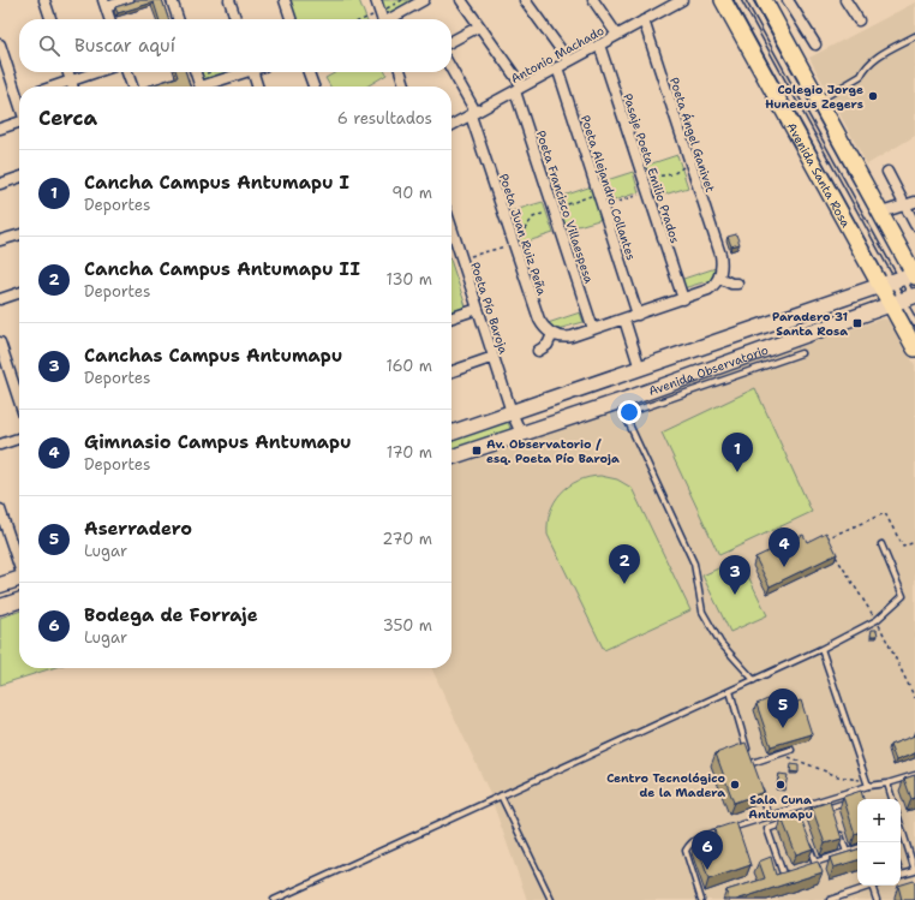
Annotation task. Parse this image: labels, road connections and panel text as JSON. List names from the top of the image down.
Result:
{
  "streets": {
    "main road": ["Avenida Santa Rosa", "Avenida Observatorio"],
    "street": [
      "Antonio Machado",
      "Poeta Ángel Ganivet",
      "Pasaje Poeta Emilio Prados",
      "Poeta Alejandro Collantes",
      "Poeta Francisco Villaespesa",
      "Poeta Juan Ruiz Peña",
      "Poeta Pío Baroja"
    ]
  },
  "crossings": [
    ["Antonio Machado", "Poeta Ángel Ganivet"],
    ["Antonio Machado", "Pasaje Poeta Emilio Prados"],
    ["Antonio Machado", "Poeta Alejandro Collantes"],
    ["Antonio Machado", "Poeta Francisco Villaespesa"],
    ["Antonio Machado", "Poeta Juan Ruiz Peña"],
    ["Avenida Santa Rosa", "Avenida Observatorio"],
    ["Poeta Pío Baroja", "Avenida Observatorio"]
  ],
  "places": {
    "other": ["Colegio Jorge Huneeus Zegers", "Centro Tecnológico de la Madera", "Sala Cuna Antumapu"],
    "transit": ["Paradero 31 Santa Rosa", "Av. Observatorio / esq. Poeta Pío Baroja"]
  },
  "page": {
    "search": "Buscar aquí",
    "heading": ["Cerca", "6 resultados"],
    "list": [
      {
        "mark": "1",
        "name": "Cancha Campus Antumapu I",
        "note": "Deportes",
        "value": "90 m"
      },
      {
        "mark": "2",
        "name": "Cancha Campus Antumapu II",
        "note": "Deportes",
        "value": "130 m"
      },
      {
        "mark": "3",
        "name": "Canchas Campus Antumapu",
        "note": "Deportes",
        "value": "160 m"
      },
      {
        "mark": "4",
        "name": "Gimnasio Campus Antumapu",
        "note": "Deportes",
        "value": "170 m"
      },
      {
        "mark": "5",
        "name": "Aserradero",
        "note": "Lugar",
        "value": "270 m"
      },
      {
        "mark": "6",
        "name": "Bodega de Forraje",
        "note": "Lugar",
        "value": "350 m"
      }
    ],
    "pins": [
      "1",
      "4",
      "2",
      "3",
      "5",
      "6"
    ],
    "map_buttons": ["+", "−"]
  }
}
